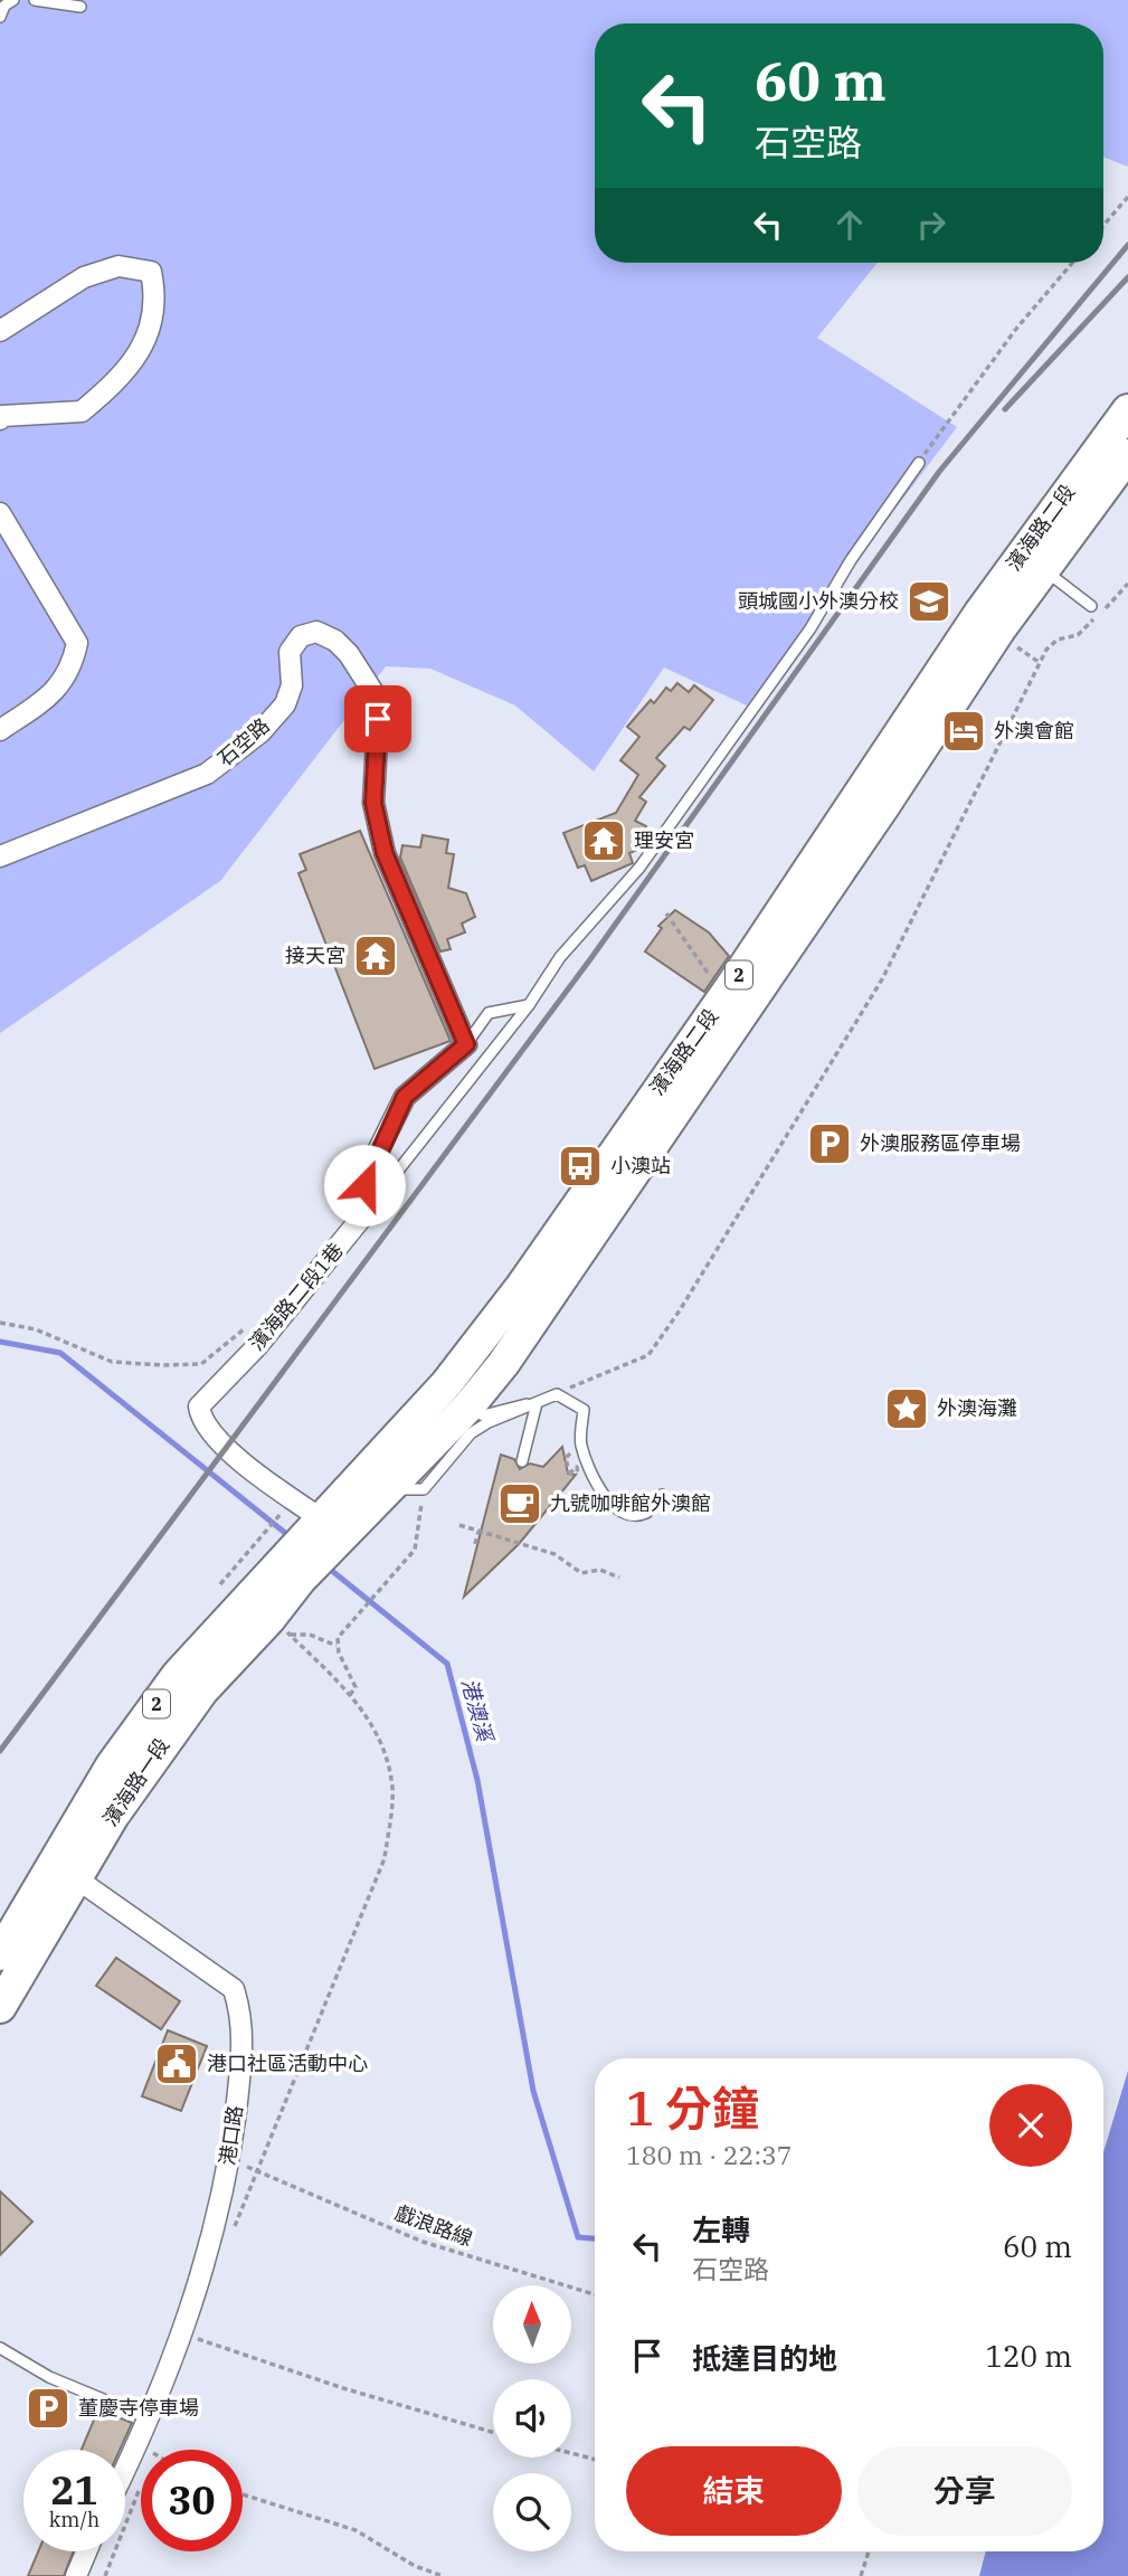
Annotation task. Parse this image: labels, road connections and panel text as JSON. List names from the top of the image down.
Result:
{
  "streets": {
    "main road": ["濱海路二段", "2", "濱海路一段"],
    "street": ["石空路", "濱海路二段1巷", "港口路"],
    "path": ["戲浪路線"]
  },
  "crossings": [
    ["濱海路二段", "濱海路二段1巷"],
    ["濱海路二段", "濱海路一段"],
    ["石空路", "濱海路二段1巷"],
    ["濱海路二段1巷", "濱海路一段"],
    ["濱海路一段", "港口路"]
  ],
  "water": ["港澳溪"],
  "places": {
    "school or university": ["頭城國小外澳分校"],
    "hotel": ["外澳會館"],
    "temple": ["理安宮", "接天宮"],
    "parking": ["外澳服務區停車場", "董慶寺停車場"],
    "bus stop": ["小澳站"],
    "place": ["外澳海灘"],
    "cafe": ["九號咖啡館外澳館"],
    "public building": ["港口社區活動中心"]
  },
  "north": "top",
  "page": {
    "turn": ["60 m", "石空路"],
    "heading": ["1 分鐘", "180 m · 22:37"],
    "list": [
      {
        "name": "左轉",
        "note": "石空路",
        "value": "60 m"
      },
      {
        "name": "抵達目的地",
        "value": "120 m"
      }
    ],
    "buttons": ["結束", "分享"],
    "speed": "21 km/h",
    "limit": "30"
  }
}
